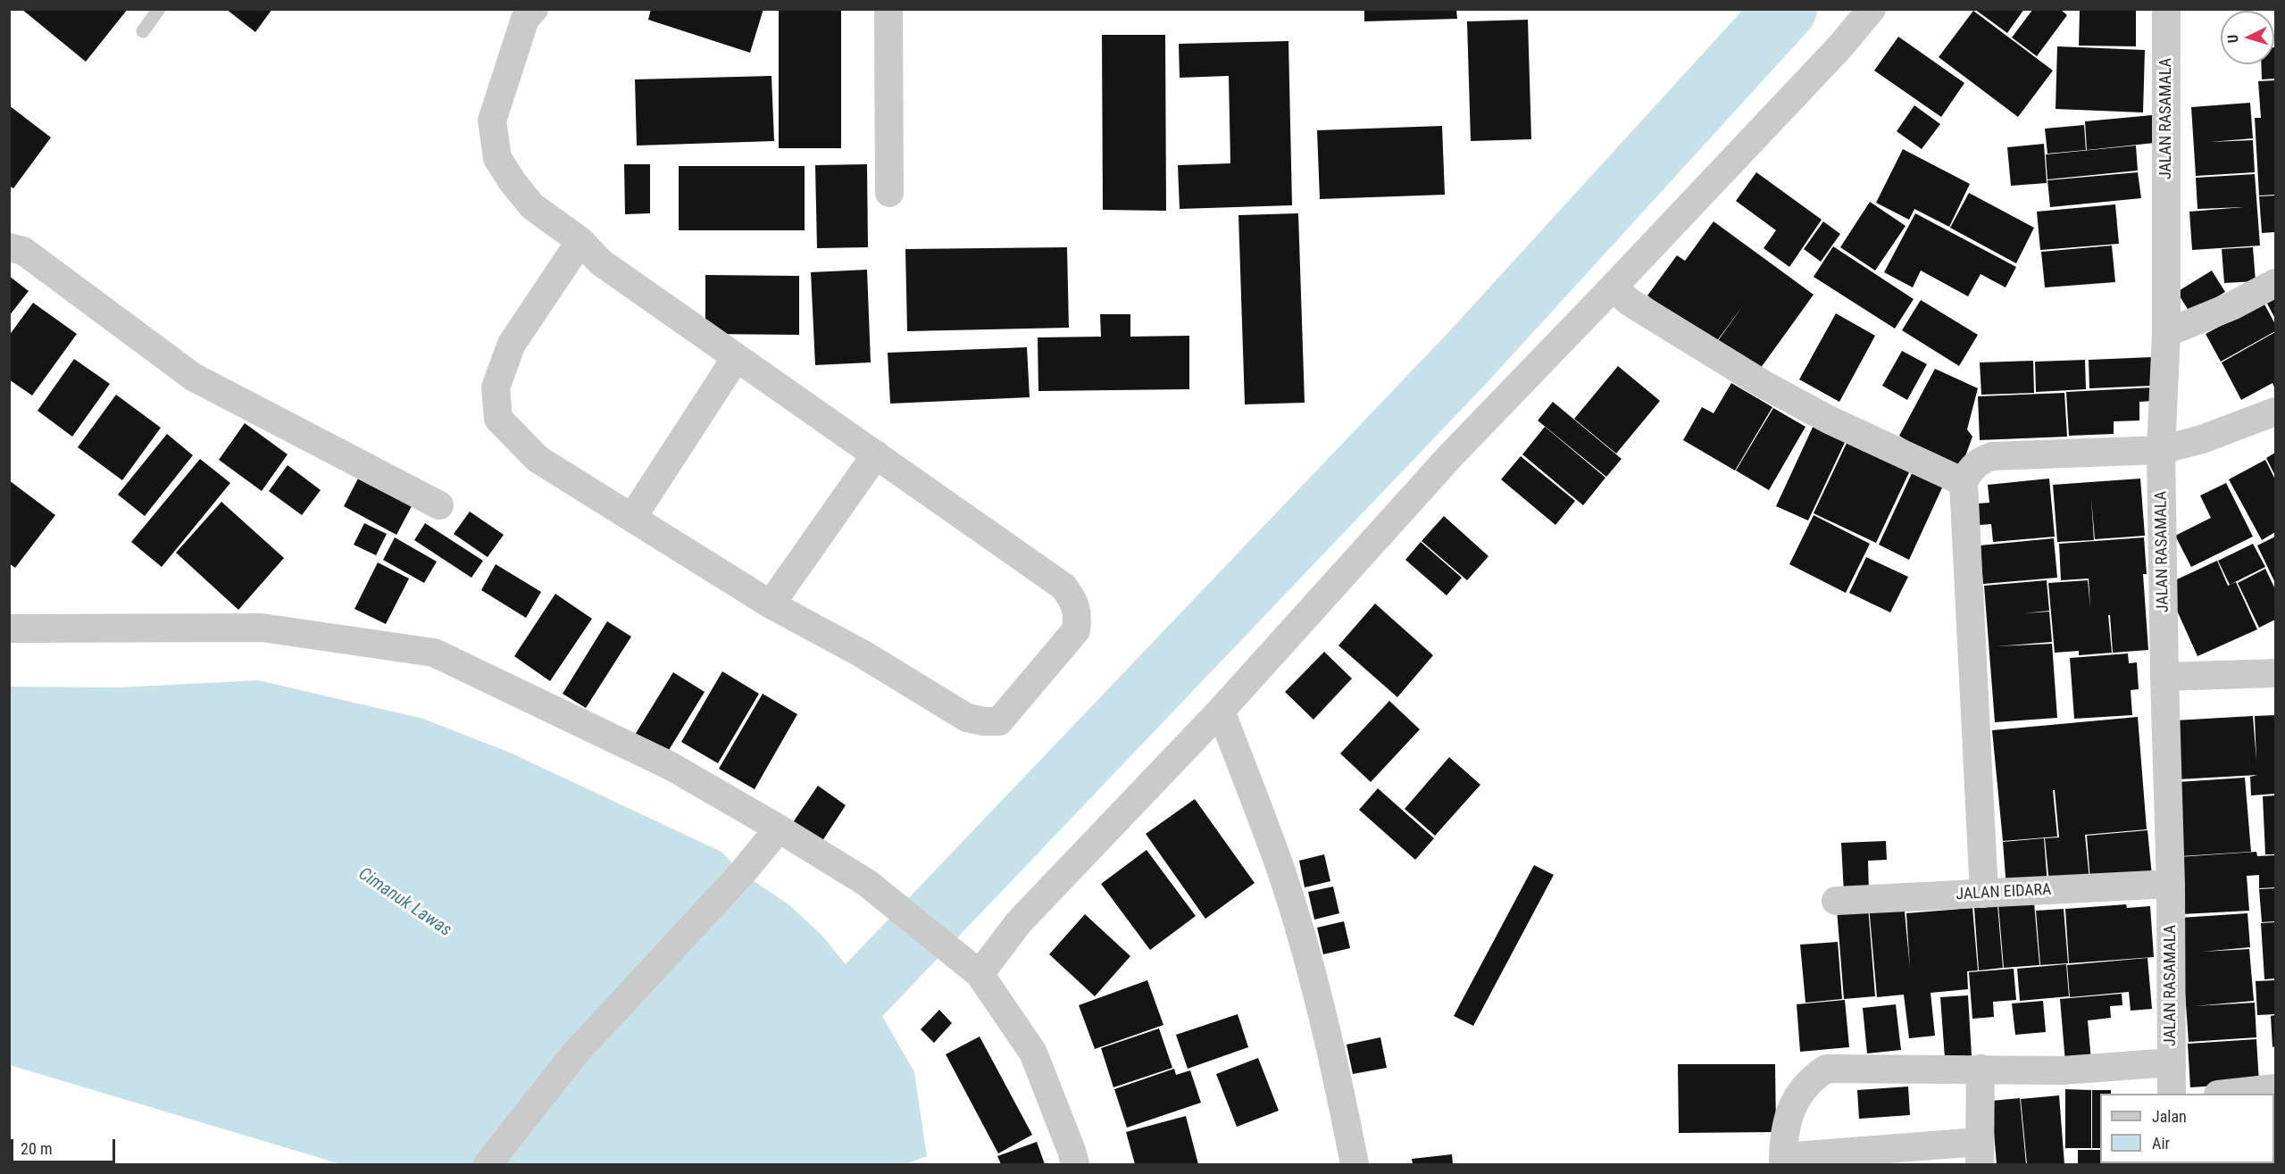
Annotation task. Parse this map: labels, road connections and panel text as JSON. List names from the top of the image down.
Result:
{
  "streets": {
    "street": ["JALAN RASAMALA", "JALAN EIDARA"]
  },
  "crossings": [
    ["JALAN RASAMALA", "JALAN EIDARA"]
  ],
  "water": ["Cimanuk Lawas"],
  "legend": ["Jalan", "Air"],
  "scale_bar": "20 m",
  "north": "left"
}
